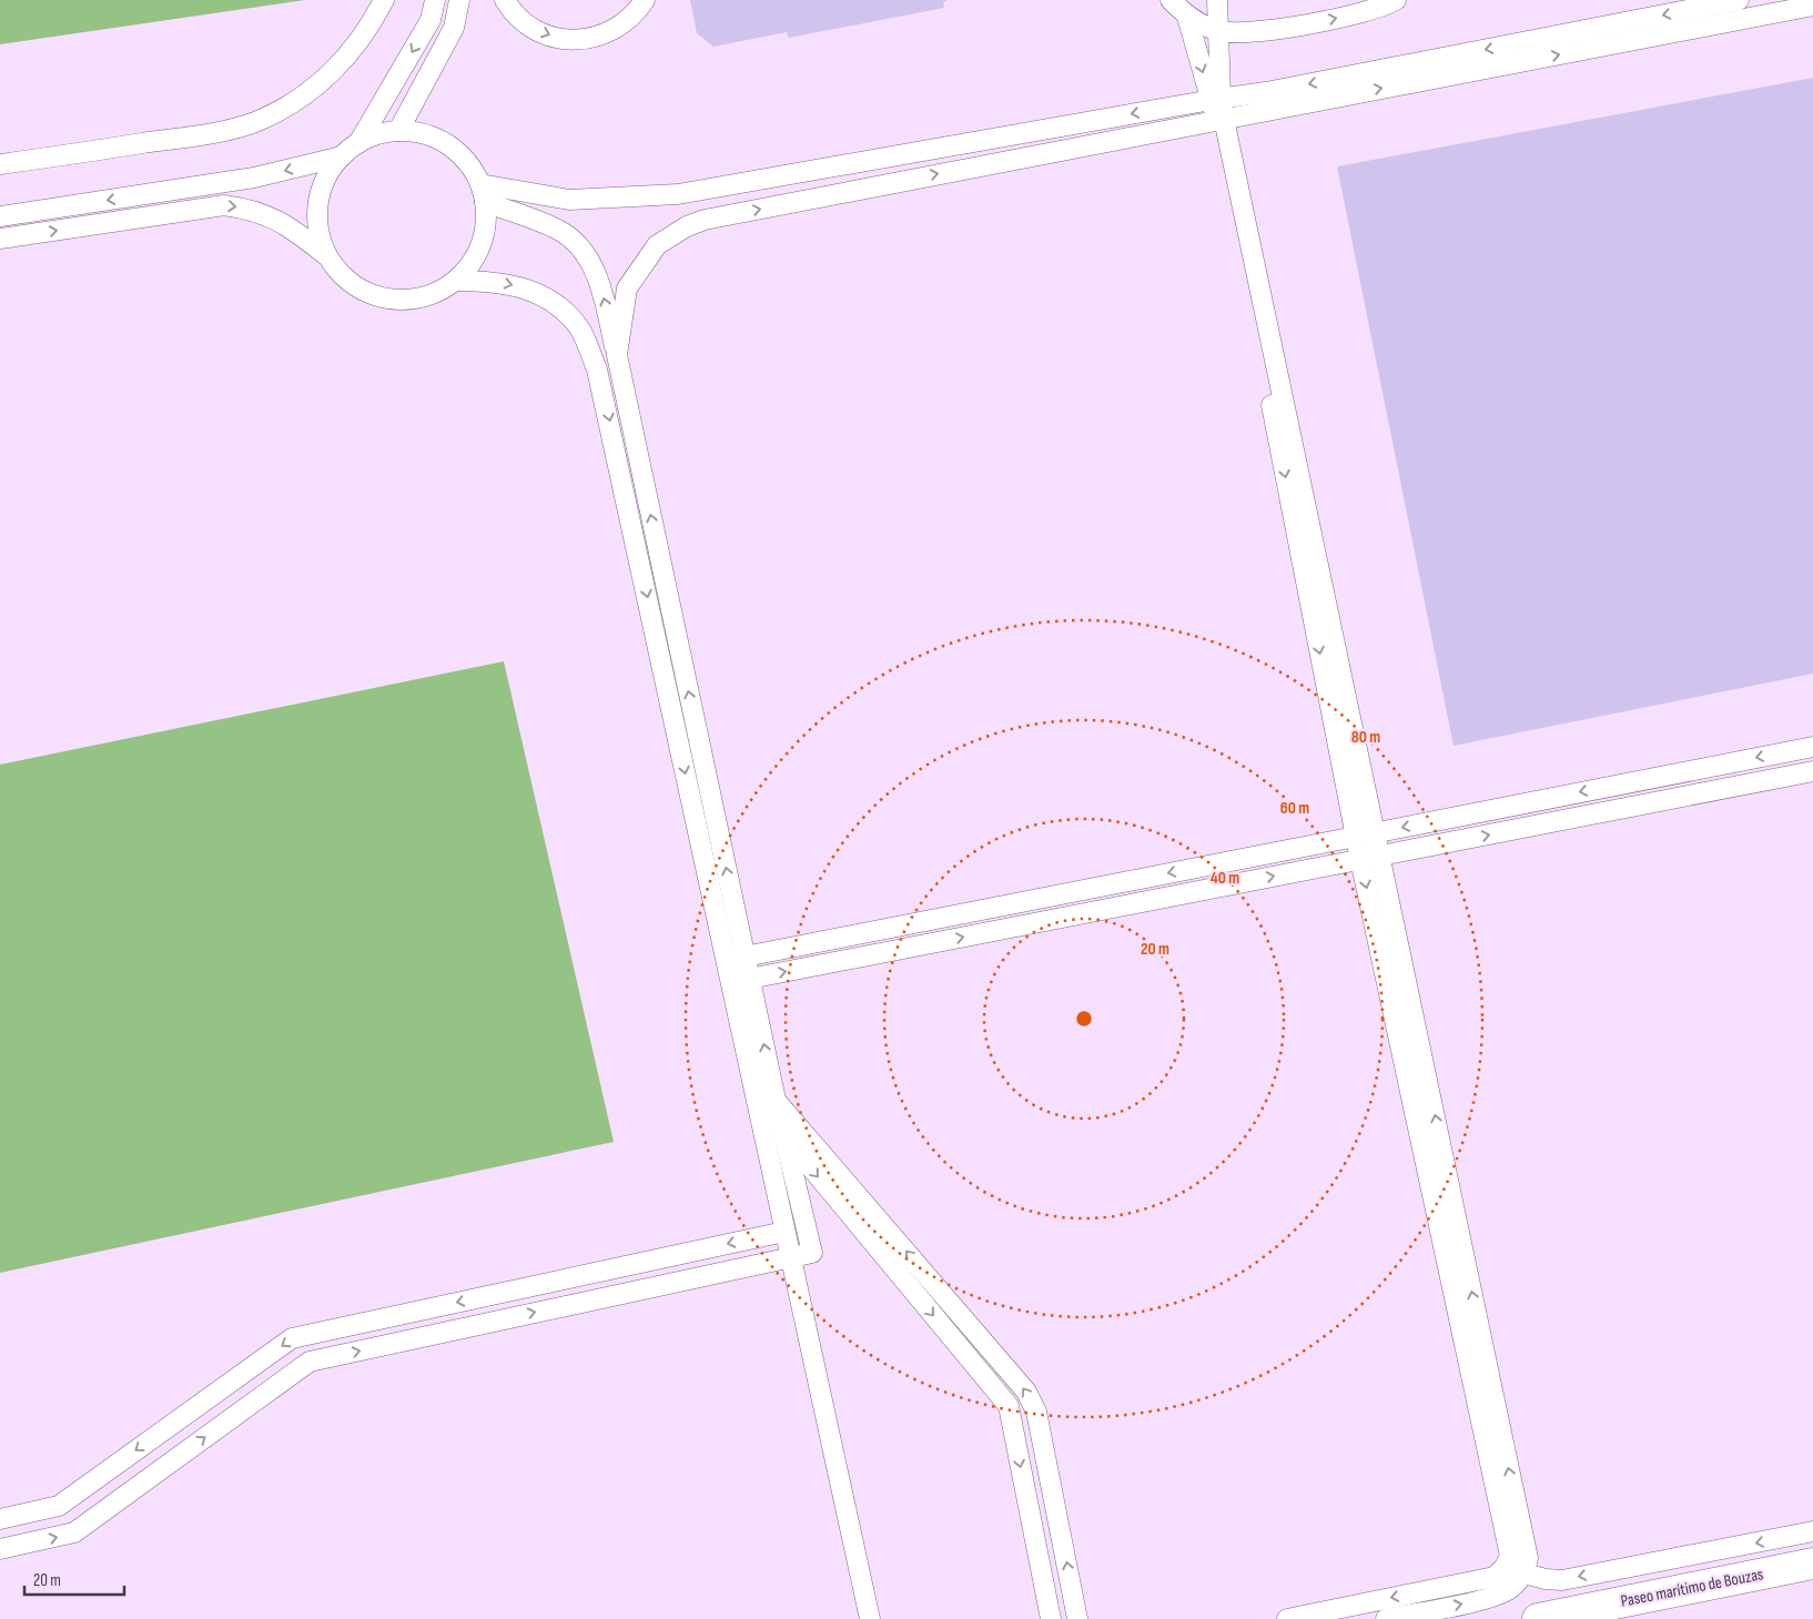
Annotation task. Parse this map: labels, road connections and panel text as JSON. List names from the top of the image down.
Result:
{
  "streets": {
    "street": ["Paseo marítimo de Bouzas"]
  },
  "scale_bar": "20 m",
  "rings": [
    "80 m",
    "60 m",
    "40 m",
    "20 m"
  ]
}
